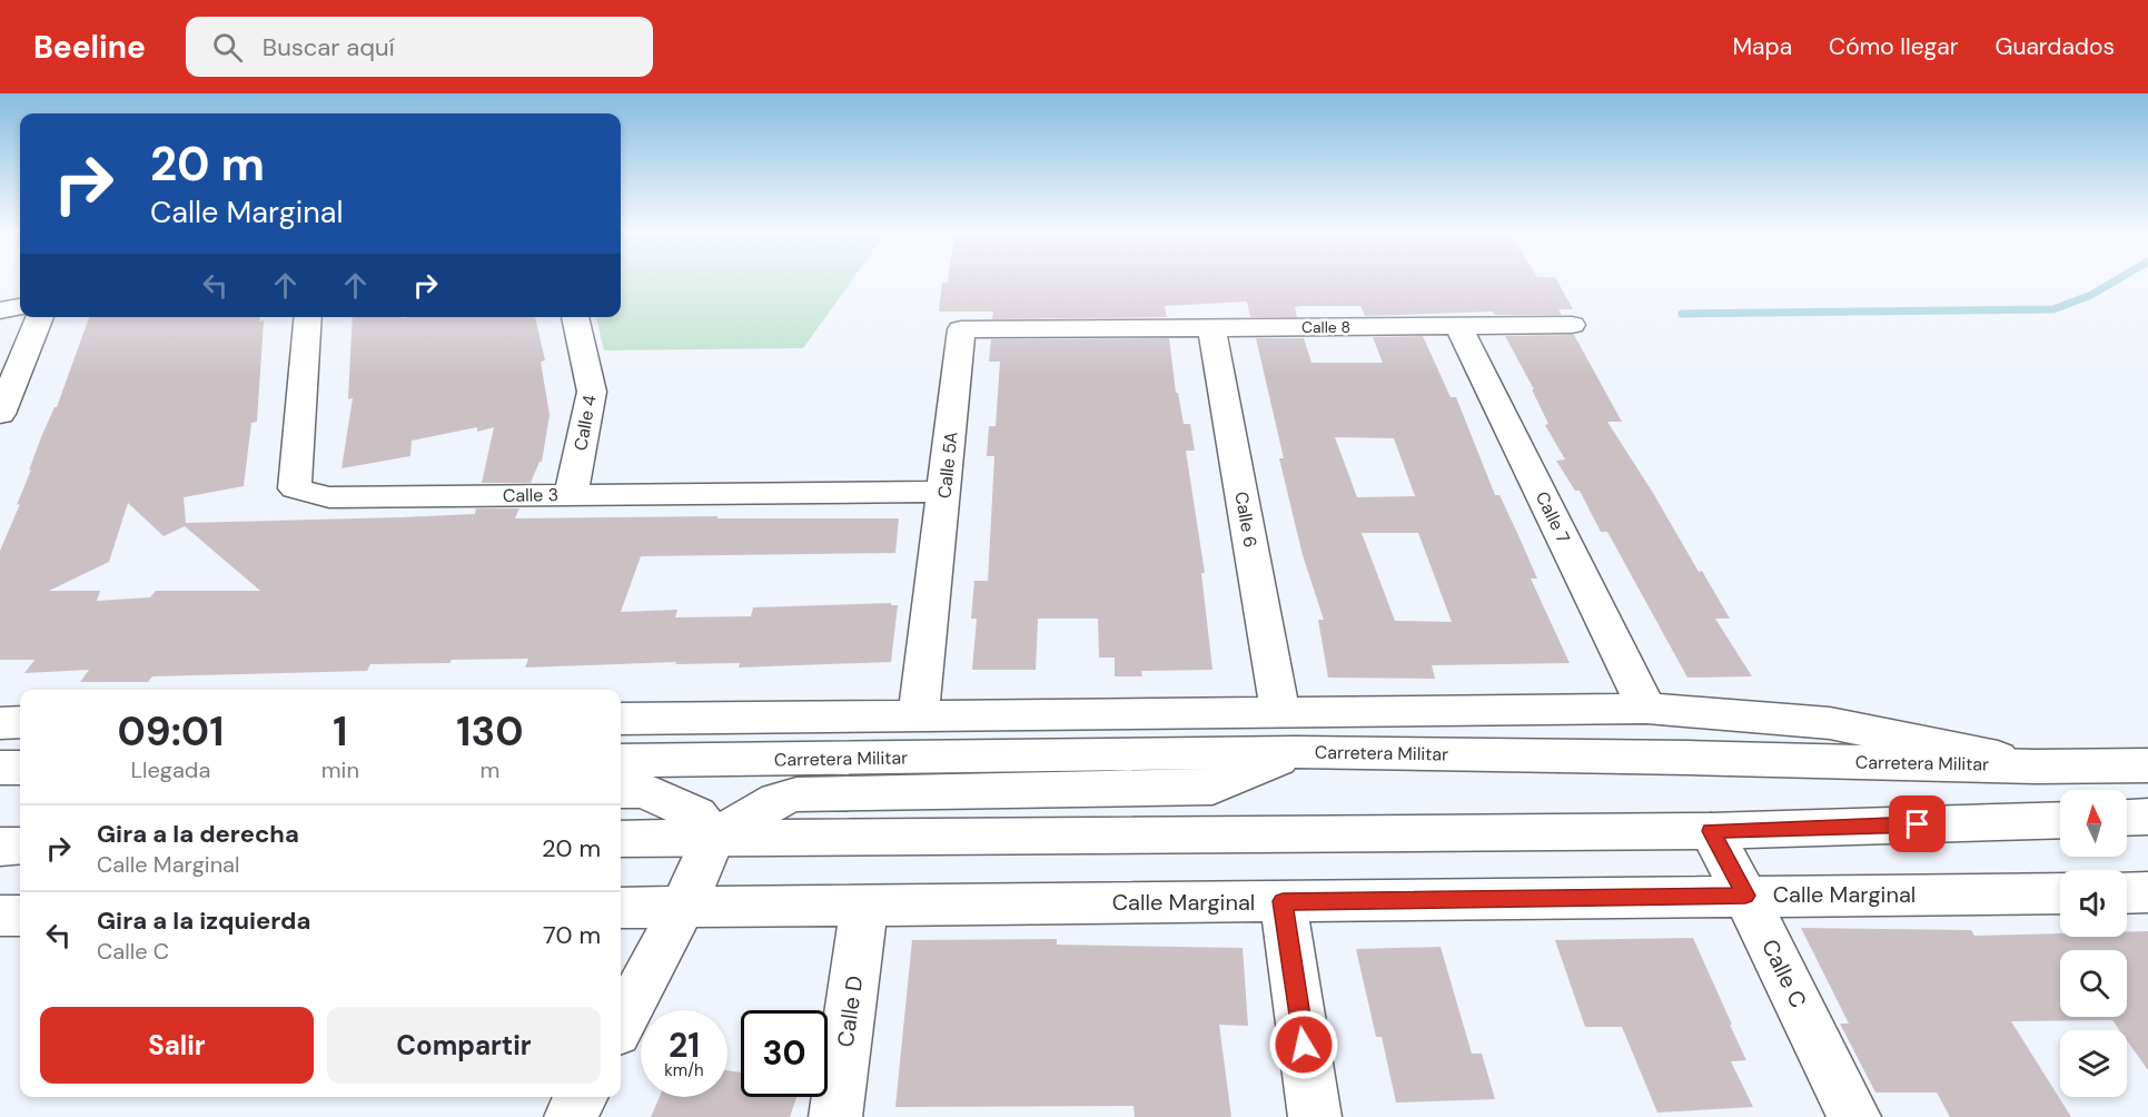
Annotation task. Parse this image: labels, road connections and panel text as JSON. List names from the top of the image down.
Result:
{
  "streets": {
    "street": [
      "Calle 8",
      "Calle 4",
      "Calle 5A",
      "Calle 3",
      "Calle 7",
      "Calle 6",
      "Carretera Militar",
      "Calle Marginal",
      "Calle C",
      "Calle D"
    ]
  },
  "crossings": [
    ["Calle 8", "Calle 5A"],
    ["Calle 8", "Calle 7"],
    ["Calle 8", "Calle 6"],
    ["Calle 4", "Calle 3"],
    ["Calle 5A", "Calle 3"],
    ["Calle Marginal", "Calle C"],
    ["Calle Marginal", "Calle D"]
  ],
  "north": "top",
  "page": {
    "header": "Beeline",
    "search": "Buscar aquí",
    "nav": ["Mapa", "Cómo llegar", "Guardados"],
    "turn": ["20 m", "Calle Marginal"],
    "eta": [
      "09:01",
      "Llegada",
      "1",
      "min",
      "130",
      "m"
    ],
    "list": [
      {
        "name": "Gira a la derecha",
        "note": "Calle Marginal",
        "value": "20 m"
      },
      {
        "name": "Gira a la izquierda",
        "note": "Calle C",
        "value": "70 m"
      }
    ],
    "buttons": ["Salir", "Compartir"],
    "speed": "21 km/h",
    "limit": "30"
  }
}
